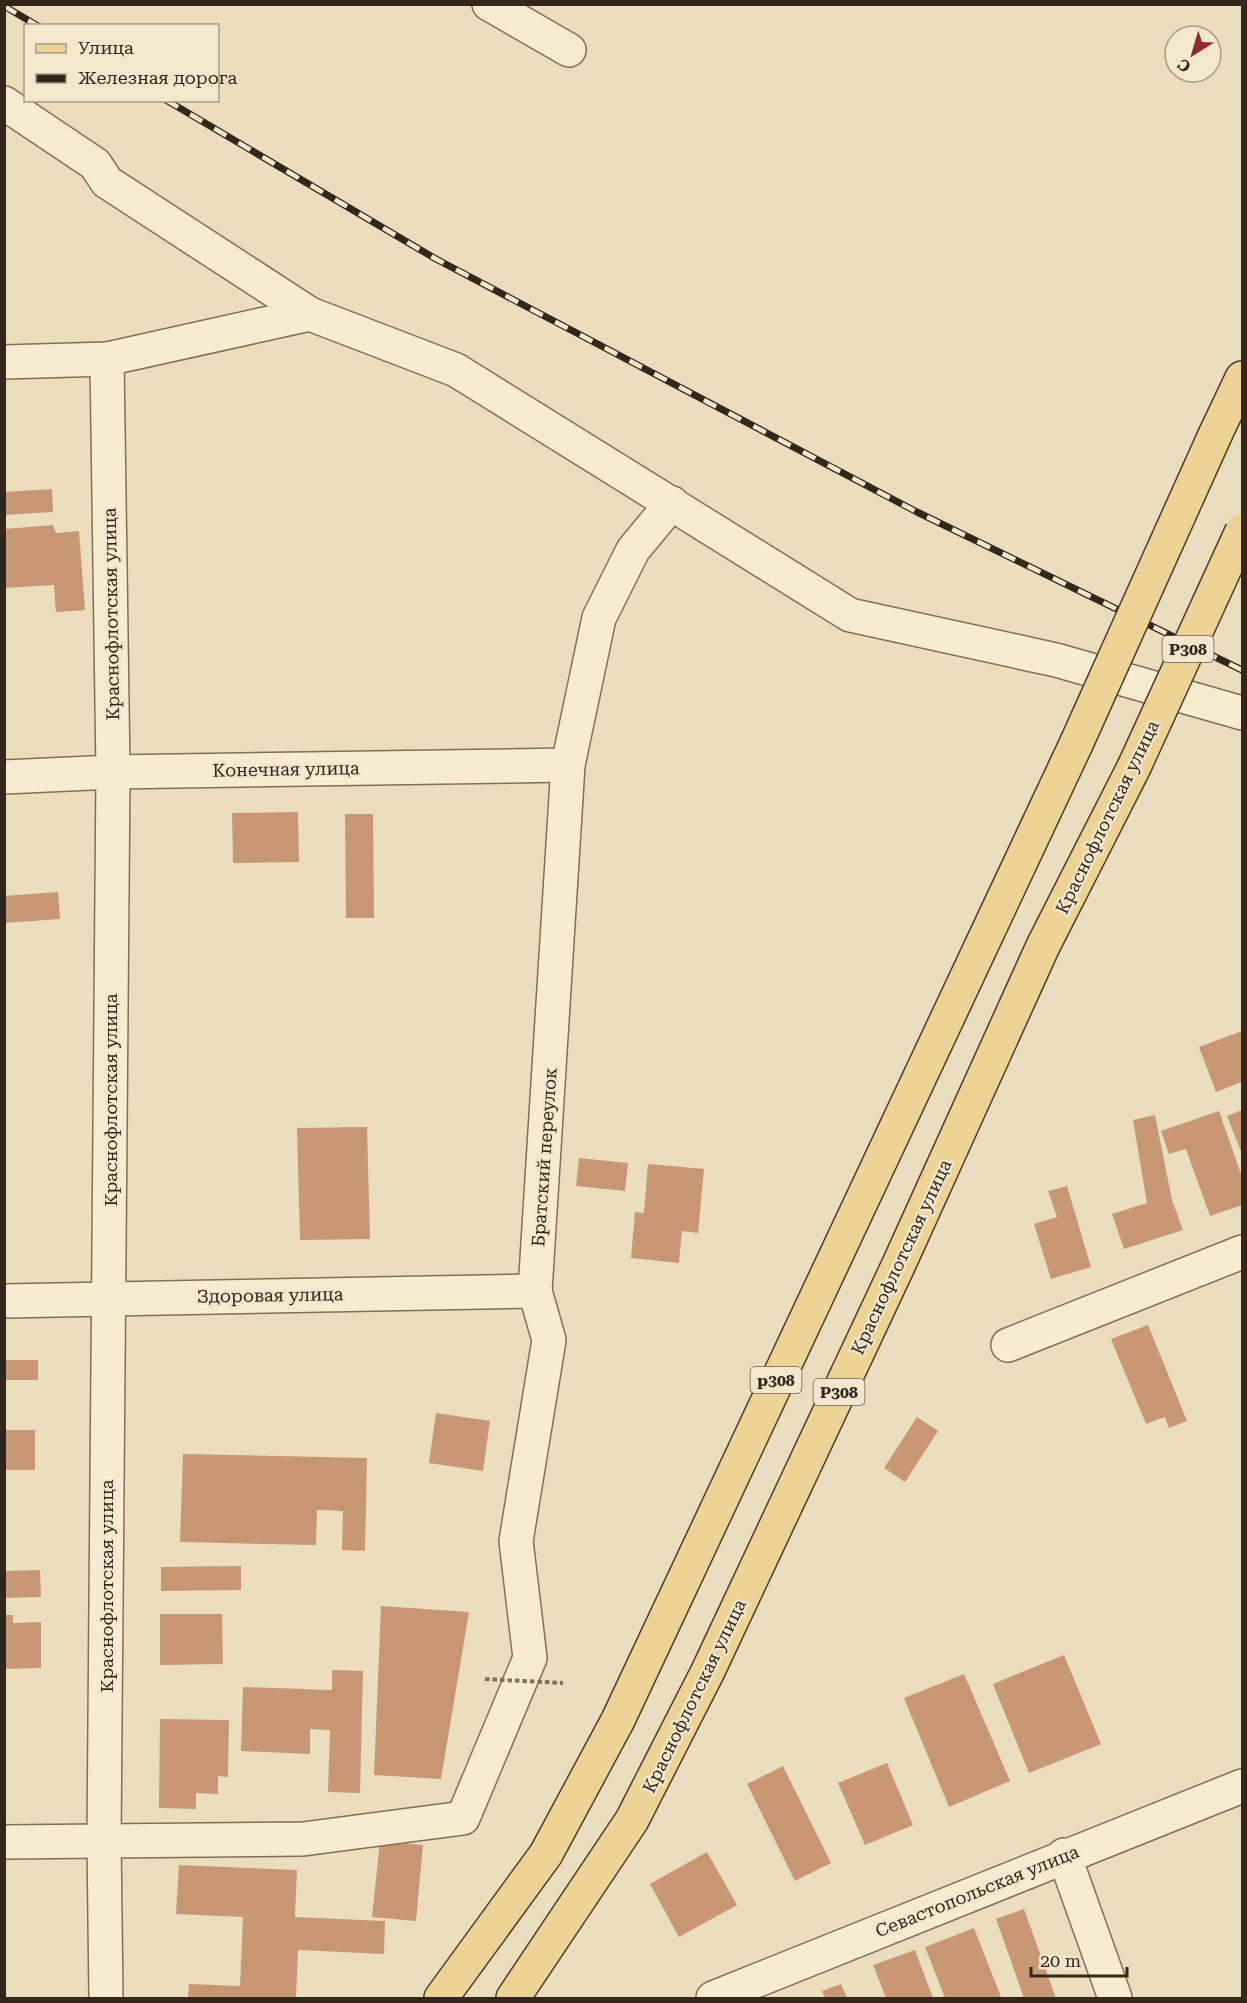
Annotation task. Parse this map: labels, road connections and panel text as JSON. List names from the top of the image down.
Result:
{
  "streets": {
    "main road": ["Краснофлотская улица", "P308", "p308"],
    "street": [
      "Конечная улица",
      "Братский переулок",
      "Здоровая улица",
      "Севастопольская улица"
    ]
  },
  "crossings": [
    ["Краснофлотская улица", "Конечная улица"],
    ["Краснофлотская улица", "Братский переулок"],
    ["Краснофлотская улица", "Здоровая улица"],
    ["Конечная улица", "Братский переулок"],
    ["Братский переулок", "Здоровая улица"]
  ],
  "legend": ["Улица", "Железная дорога"],
  "scale_bar": "20 m",
  "north": "bottom left"
}
